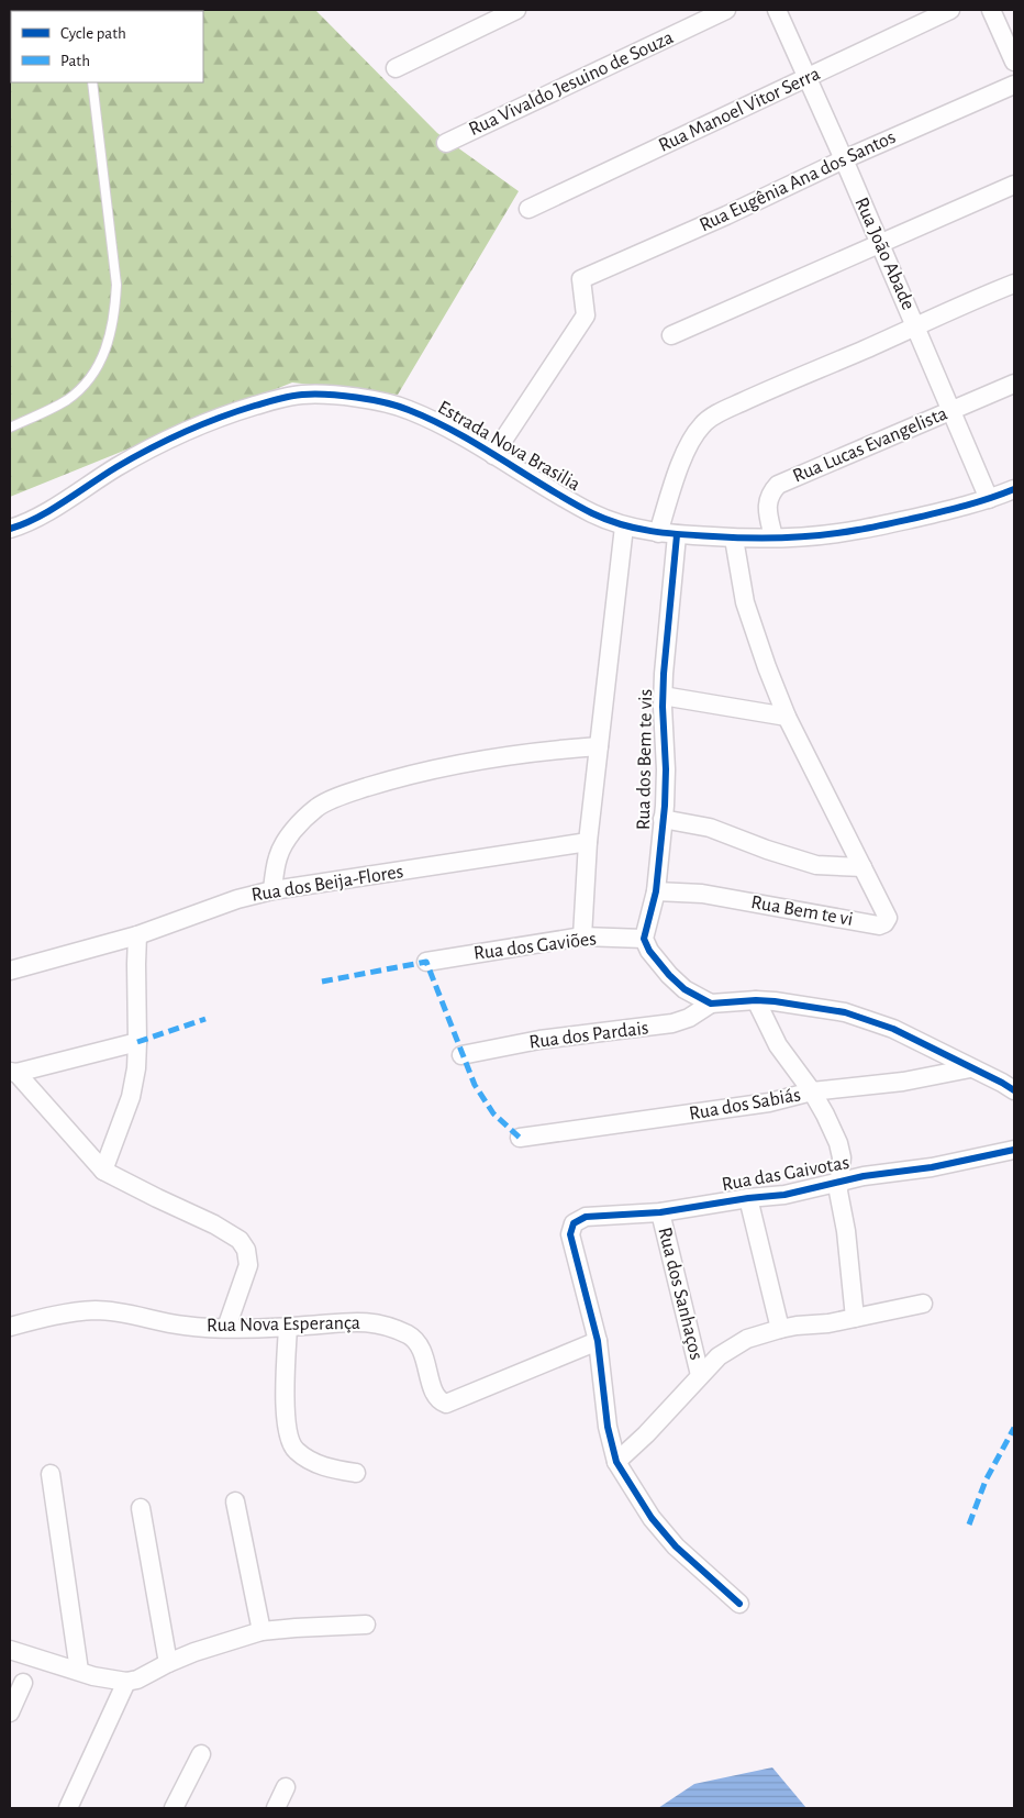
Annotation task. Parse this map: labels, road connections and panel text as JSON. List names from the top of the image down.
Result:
{
  "streets": {
    "street": [
      "Rua Vivaldo Jesuino de Souza",
      "Rua Manoel Vitor Serra",
      "Rua Eugênia Ana dos Santos",
      "Rua João Abade",
      "Rua Lucas Evangelista",
      "Estrada Nova Brasilia",
      "Rua dos Bem te vis",
      "Rua dos Beija-Flores",
      "Rua Bem te vi",
      "Rua dos Gaviões",
      "Rua dos Pardais",
      "Rua dos Sabiás",
      "Rua das Gaivotas",
      "Rua dos Sanhaços",
      "Rua Nova Esperança"
    ]
  },
  "crossings": [
    ["Rua Manoel Vitor Serra", "Rua João Abade"],
    ["Rua Eugênia Ana dos Santos", "Rua João Abade"],
    ["Rua Eugênia Ana dos Santos", "Estrada Nova Brasilia"],
    ["Rua João Abade", "Rua Lucas Evangelista"],
    ["Rua João Abade", "Estrada Nova Brasilia"],
    ["Rua Lucas Evangelista", "Estrada Nova Brasilia"],
    ["Estrada Nova Brasilia", "Rua dos Bem te vis"],
    ["Estrada Nova Brasilia", "Rua Bem te vi"],
    ["Rua dos Bem te vis", "Rua Bem te vi"],
    ["Rua dos Bem te vis", "Rua dos Gaviões"],
    ["Rua das Gaivotas", "Rua dos Sanhaços"],
    ["Rua das Gaivotas", "Rua Nova Esperança"]
  ],
  "legend": ["Cycle path", "Path"]
}
